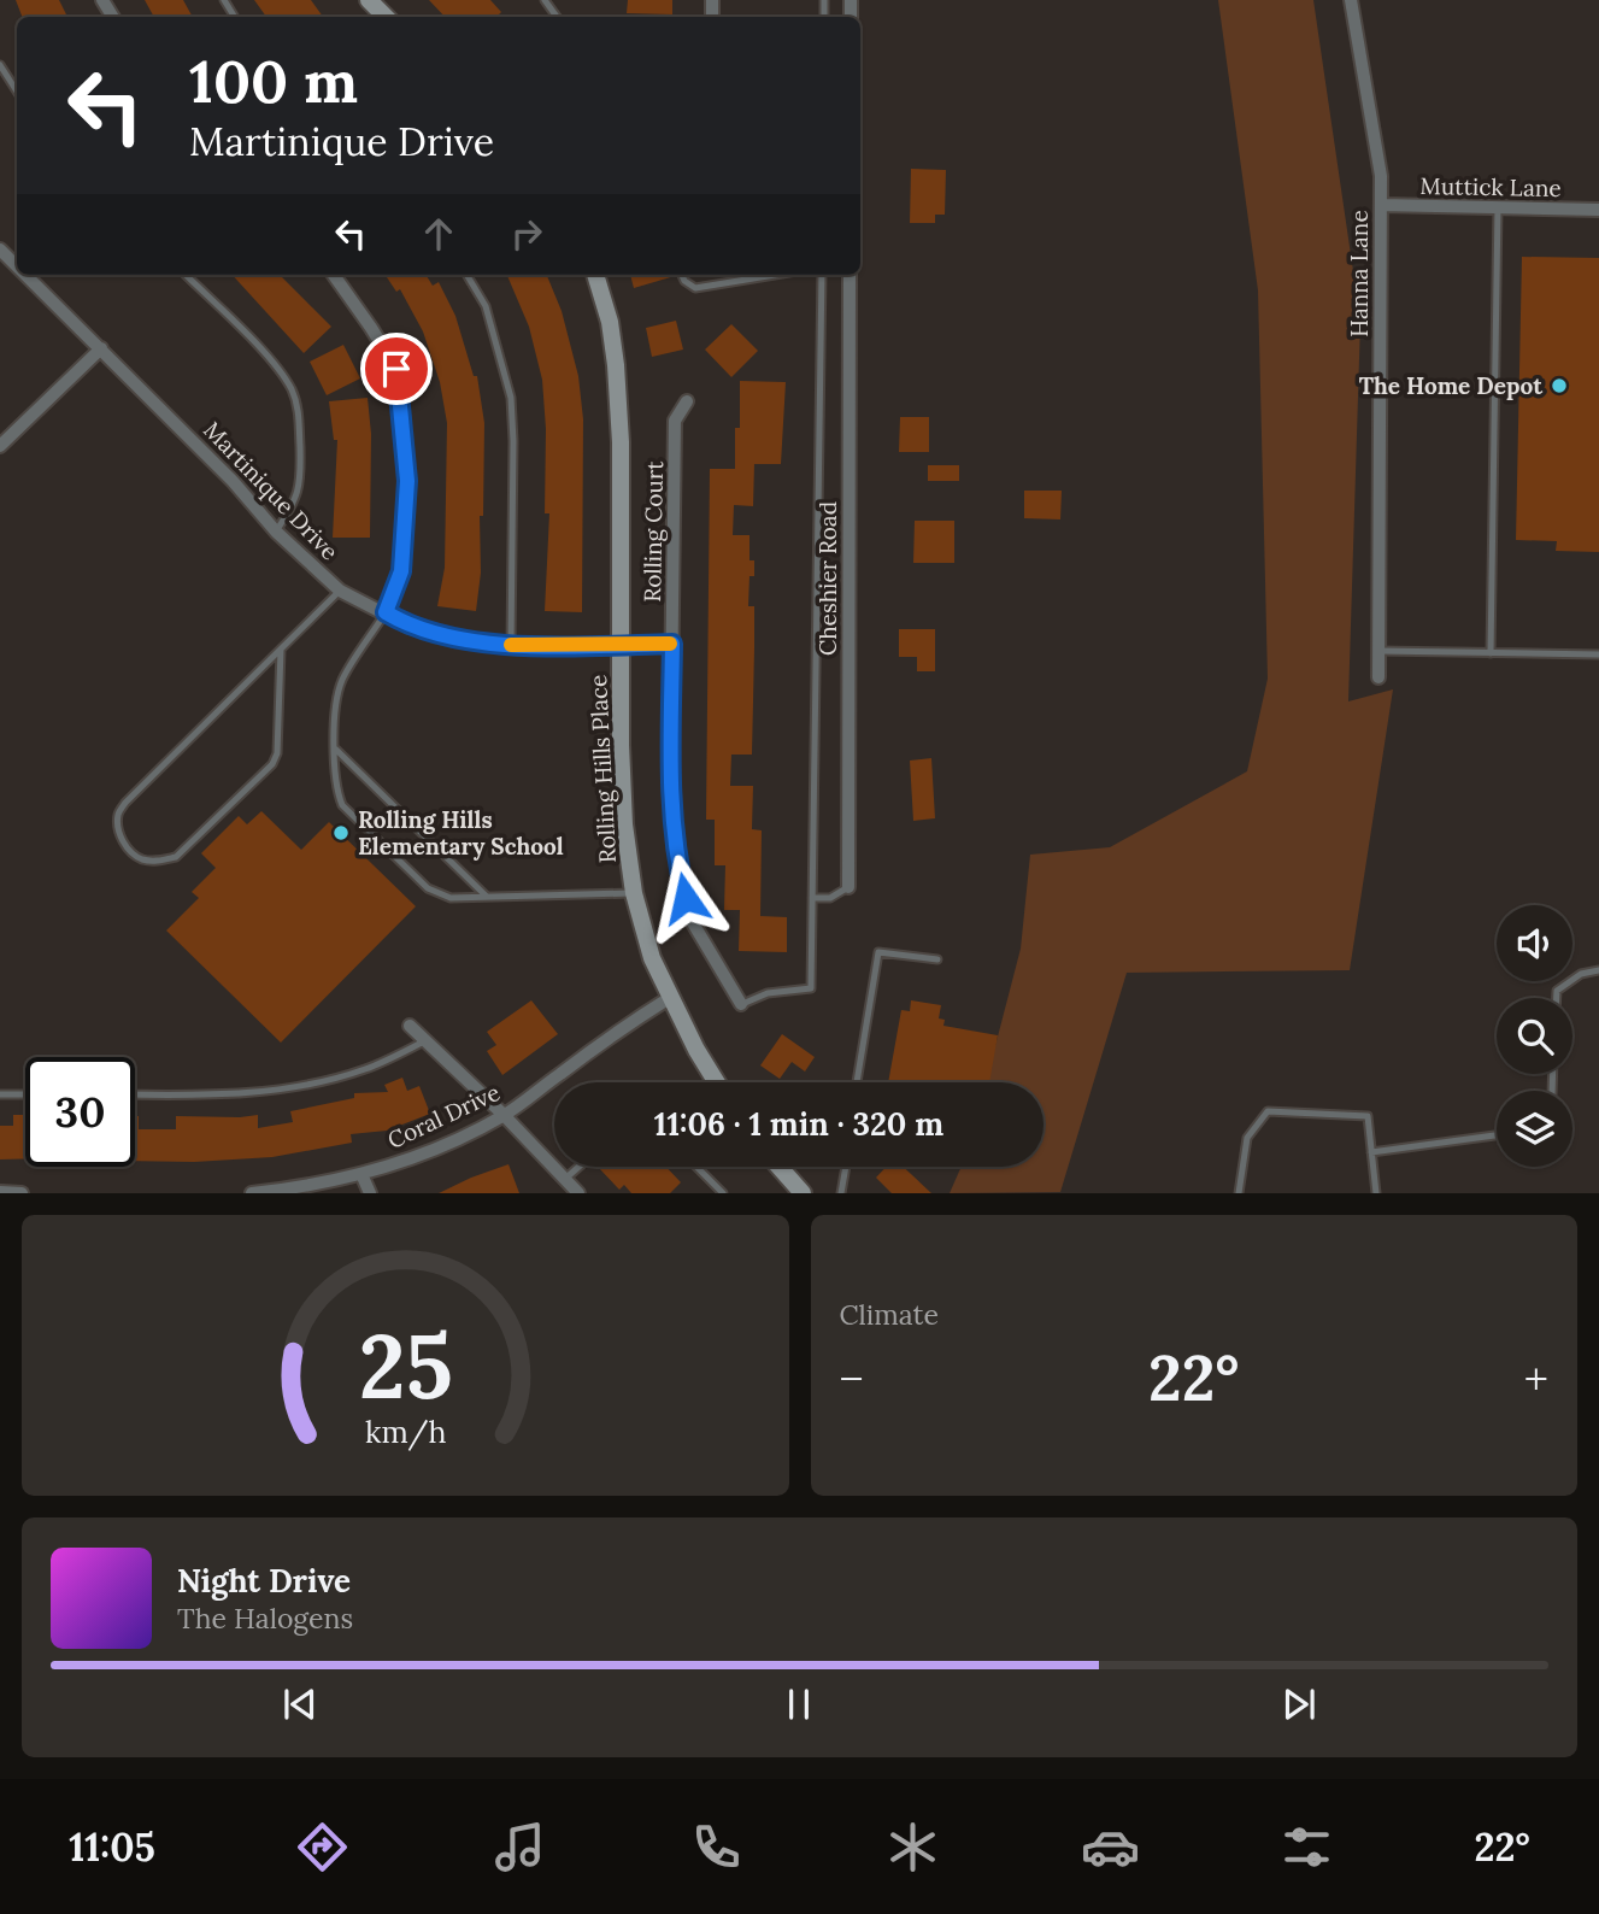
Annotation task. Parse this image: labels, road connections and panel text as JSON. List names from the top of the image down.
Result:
{
  "streets": {
    "street": [
      "Muttick Lane",
      "Hanna Lane",
      "Martinique Drive",
      "Rolling Court",
      "Cheshier Road",
      "Rolling Hills Place",
      "Coral Drive"
    ]
  },
  "crossings": [
    ["Muttick Lane", "Hanna Lane"],
    ["Martinique Drive", "Rolling Court"],
    ["Martinique Drive", "Rolling Hills Place"],
    ["Rolling Hills Place", "Coral Drive"]
  ],
  "places": ["The Home Depot", "Rolling Hills Elementary School"],
  "page": {
    "turn": ["100 m", "Martinique Drive"],
    "limit": "30",
    "trip": "11:06 · 1 min · 320 m",
    "tile": "Climate",
    "heat": ["−", "22°", "+"],
    "song": ["Night Drive", "The Halogens"],
    "tabs": ["11:05", "22°"],
    "gauge": ["25", "km/h"]
  }
}
